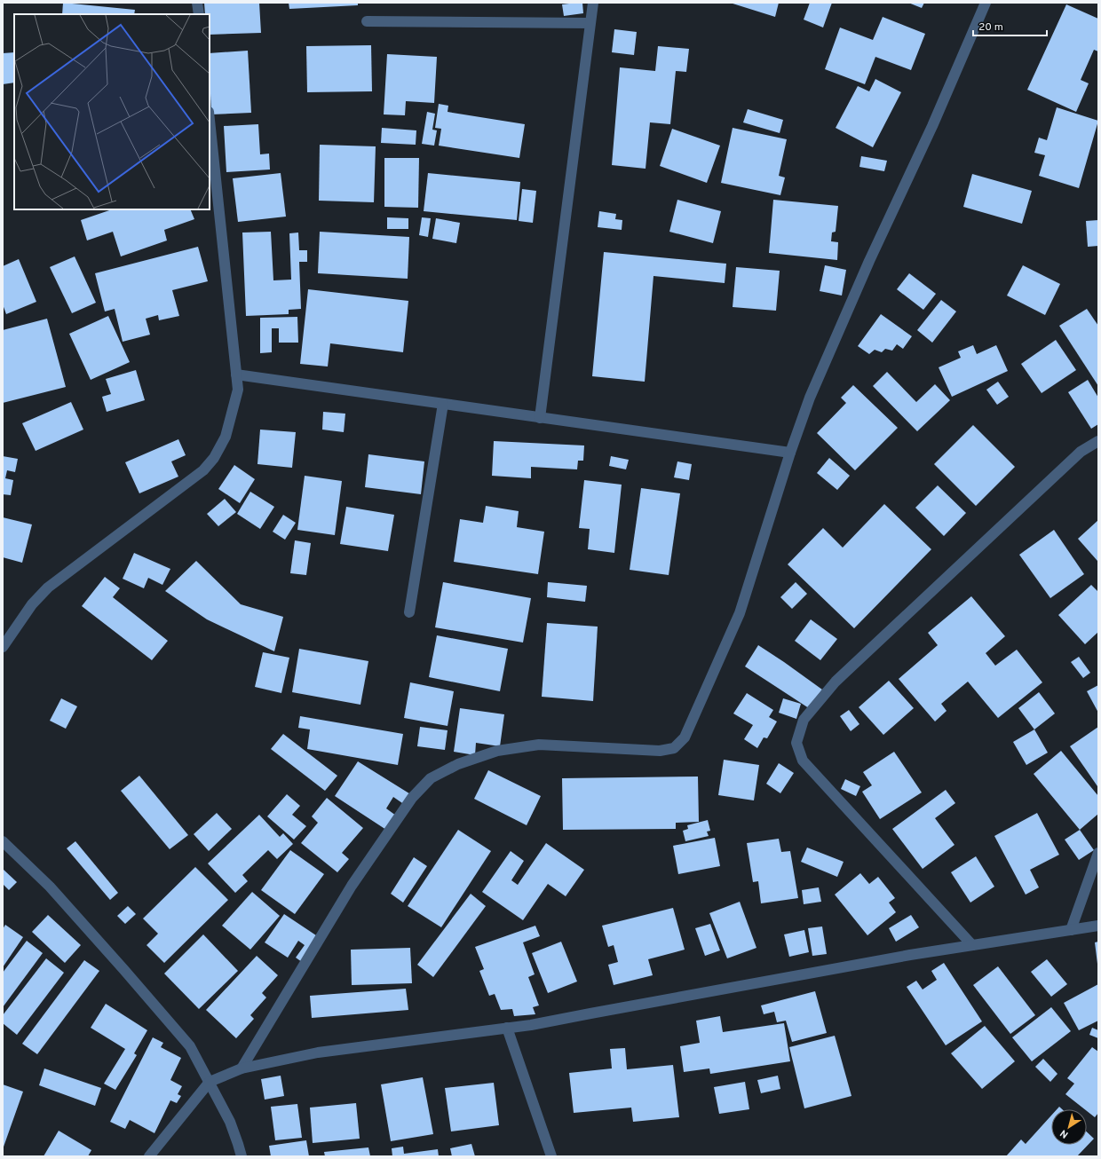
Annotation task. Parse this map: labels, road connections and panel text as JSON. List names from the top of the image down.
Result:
{
  "scale_bar": "20 m",
  "north": "bottom left"
}
